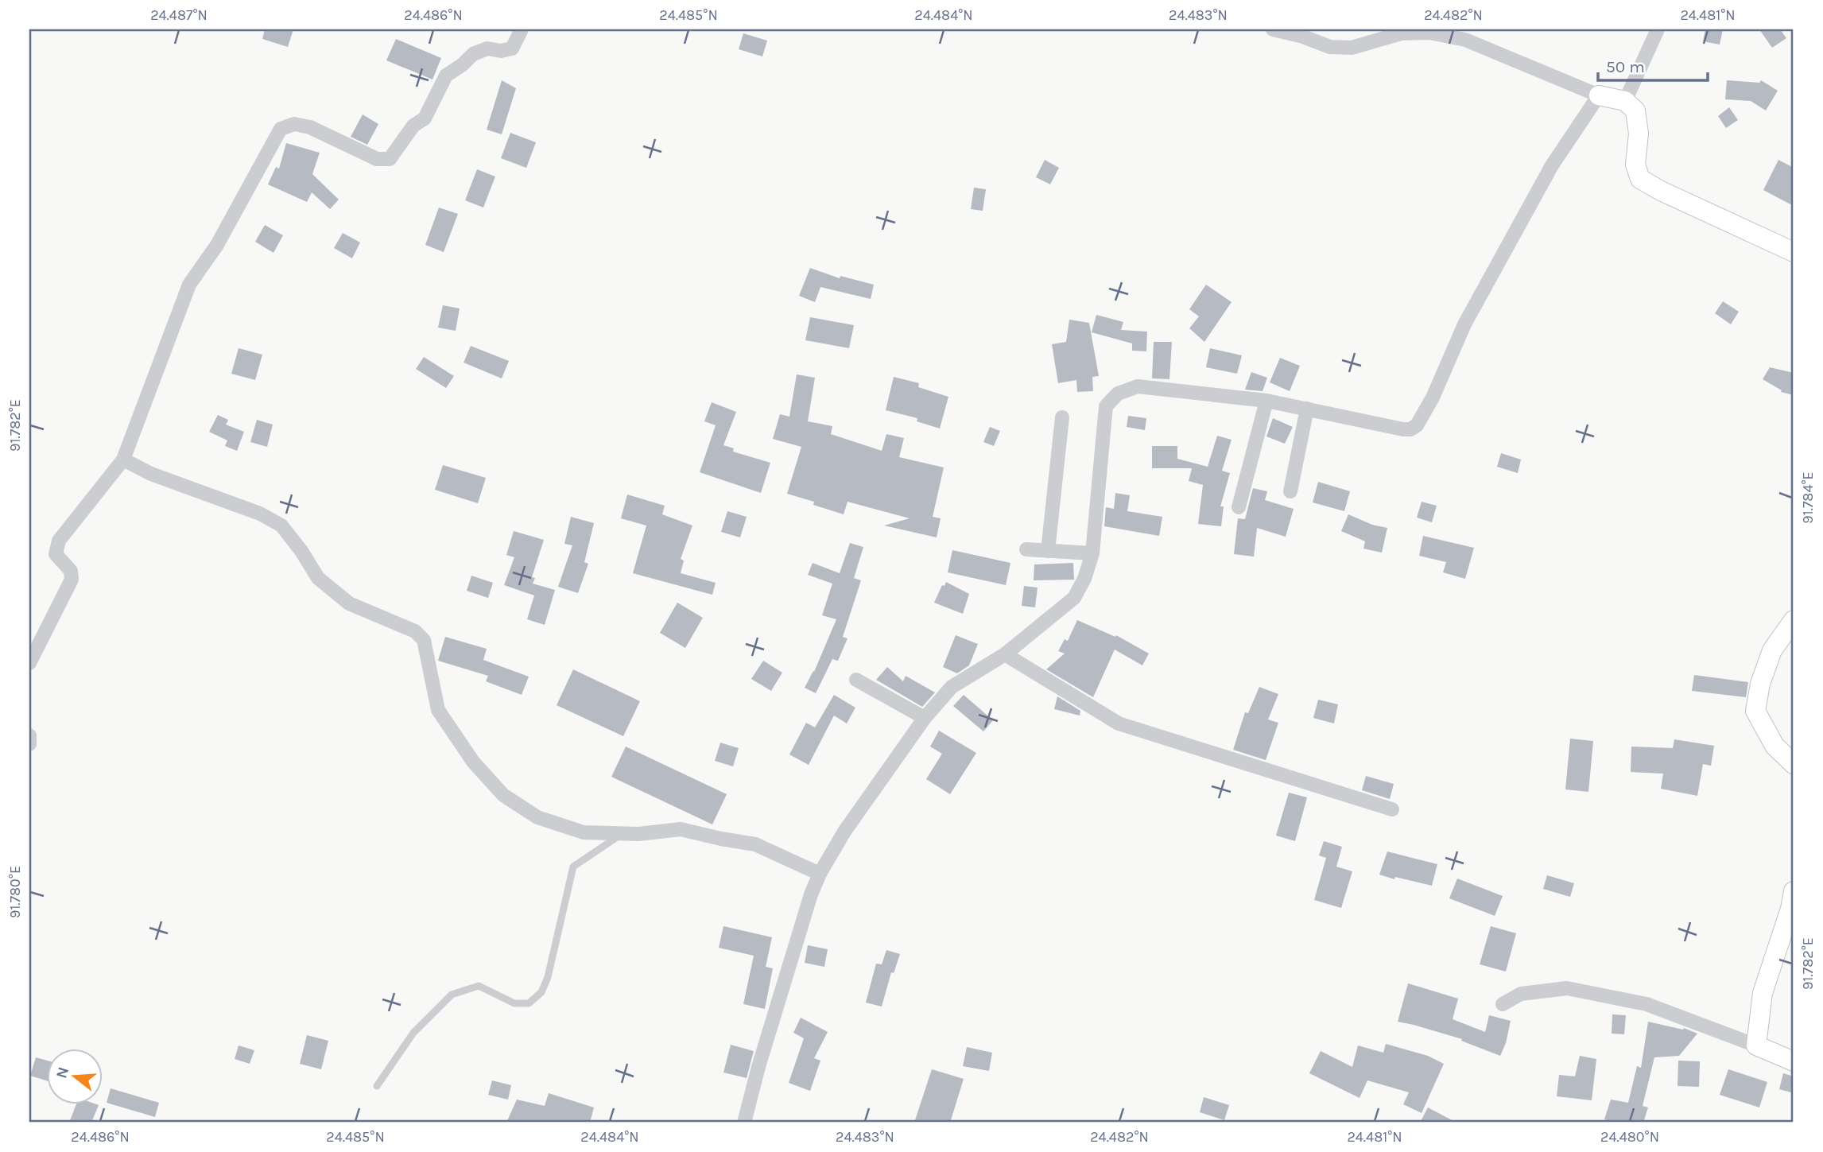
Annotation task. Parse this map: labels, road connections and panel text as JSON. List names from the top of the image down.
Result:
{
  "scale_bar": "50 m",
  "north": "left",
  "coordinates": [
    "24.487°N",
    "24.486°N",
    "24.485°N",
    "24.484°N",
    "24.483°N",
    "24.482°N",
    "24.481°N",
    "91.782°E",
    "91.784°E",
    "91.780°E",
    "24.480°N"
  ]
}
